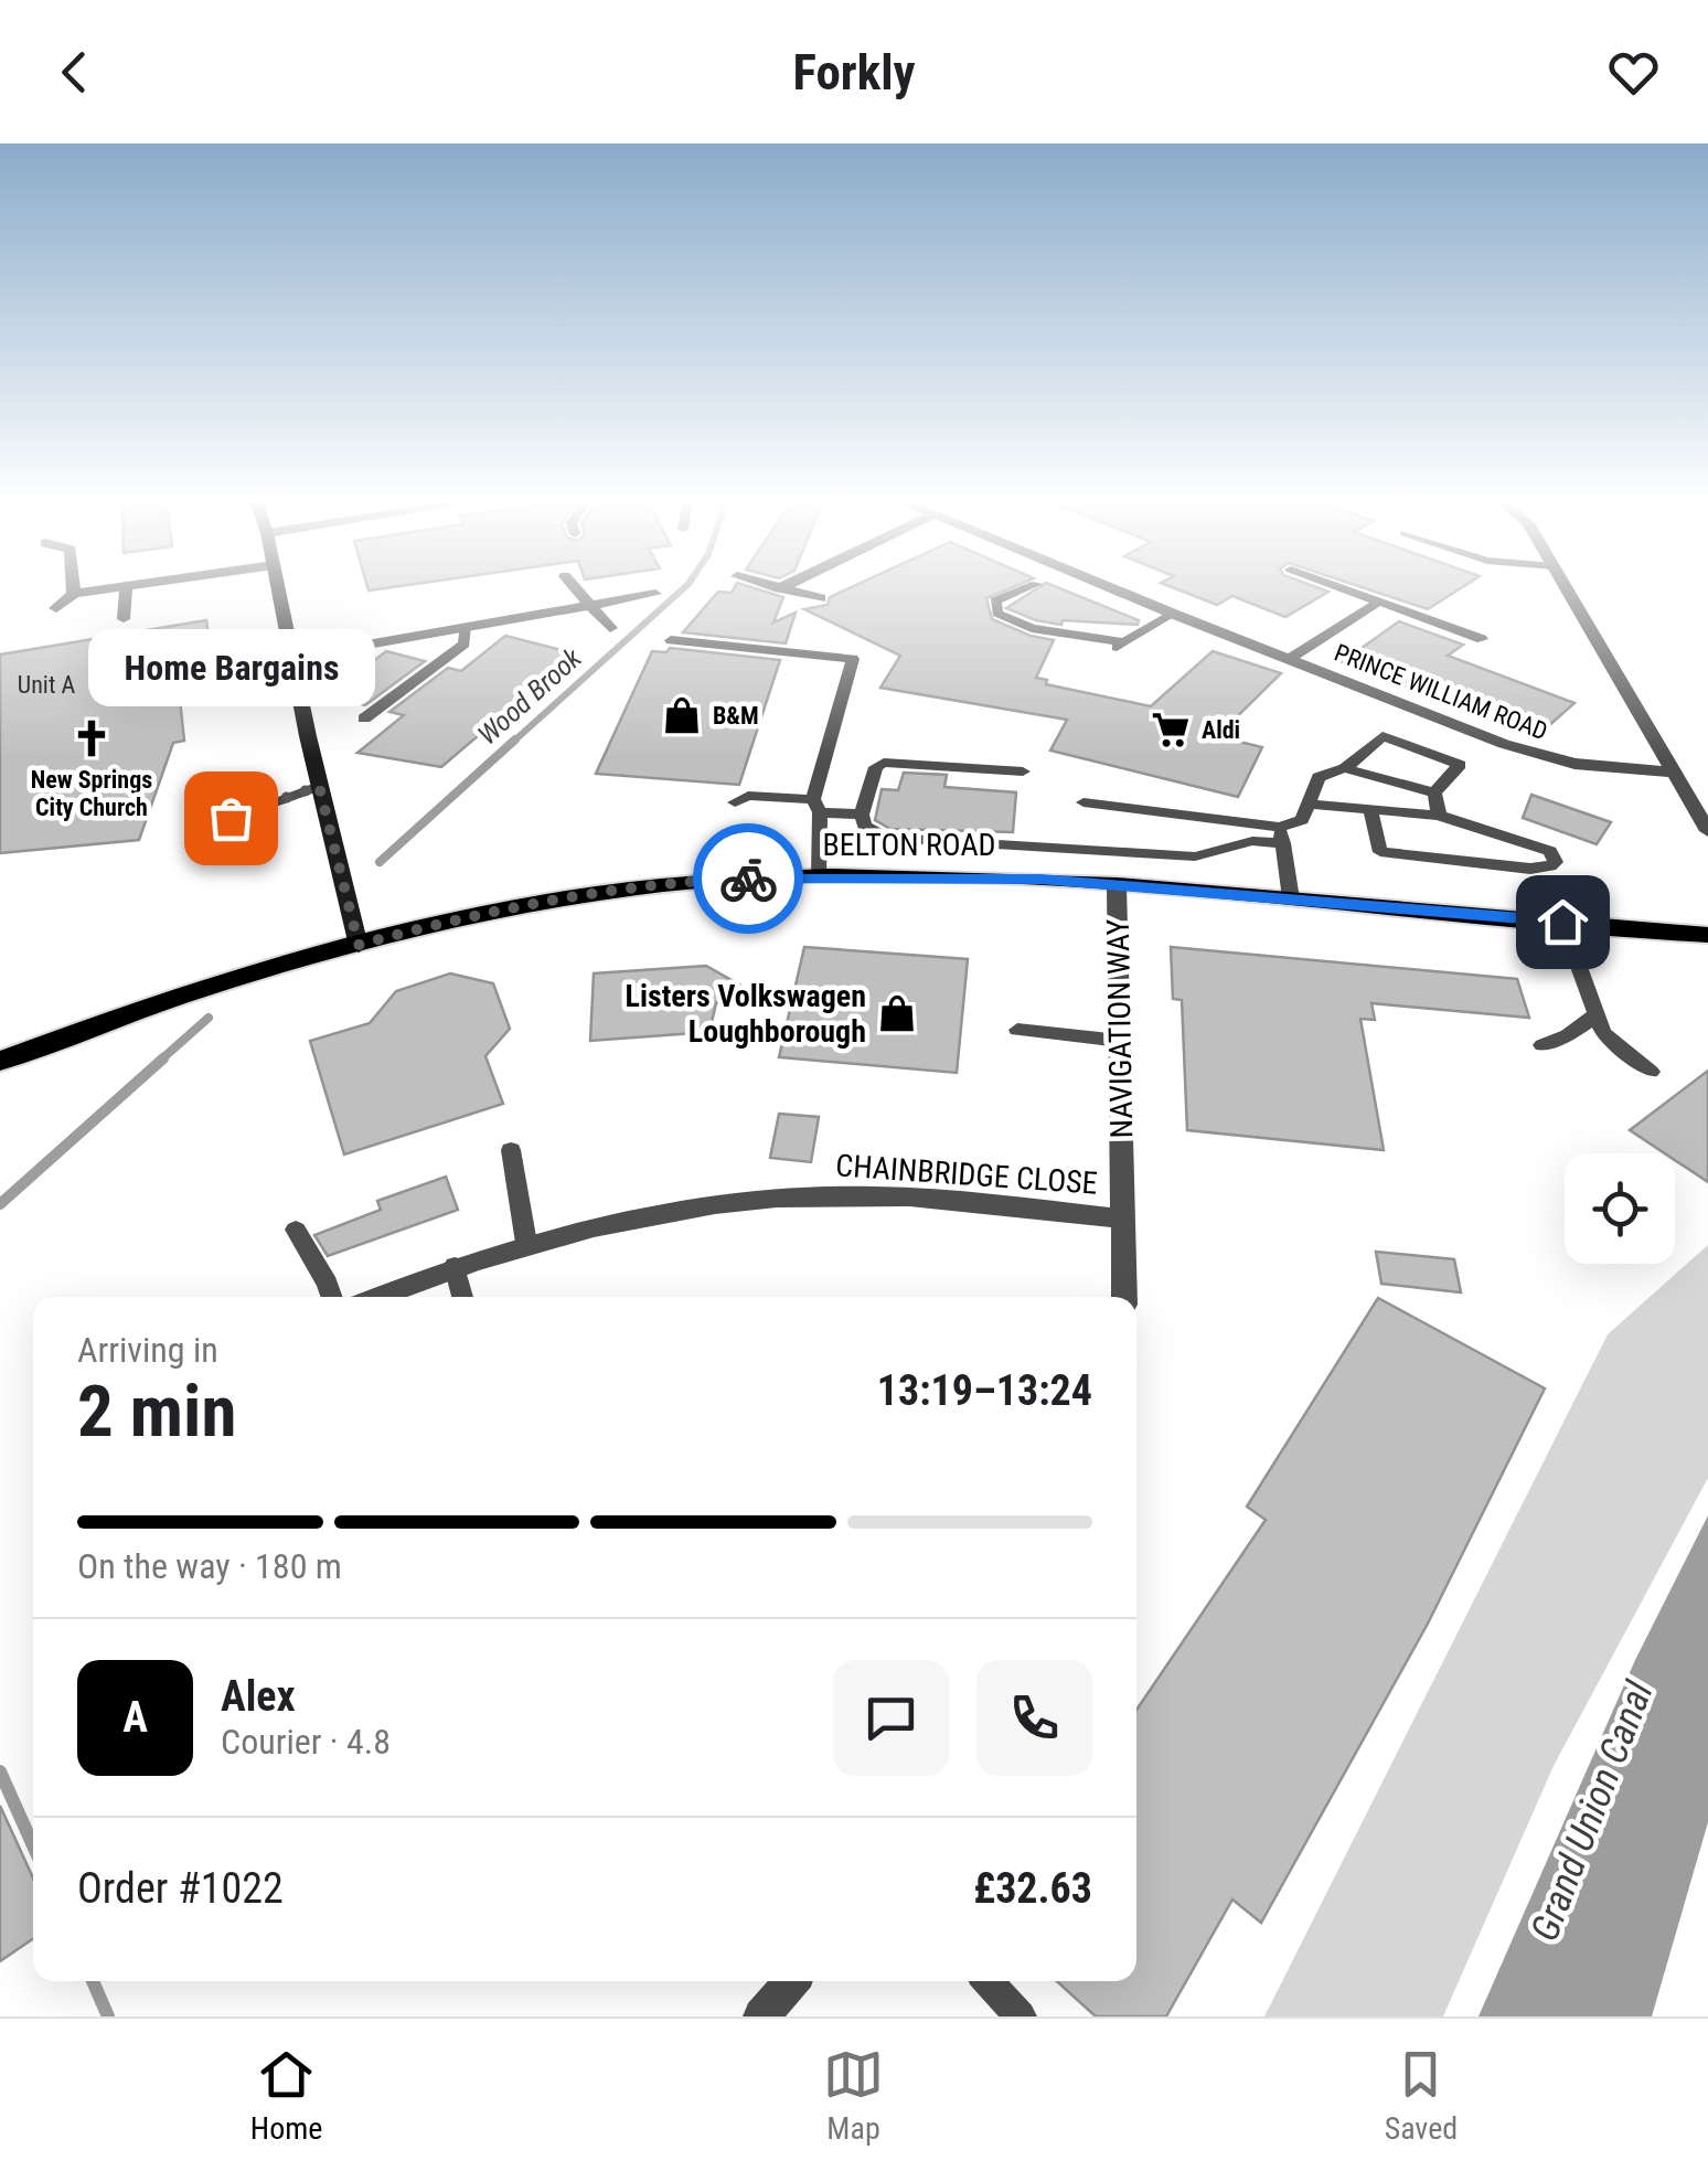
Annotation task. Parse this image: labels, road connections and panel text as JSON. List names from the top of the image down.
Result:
{
  "streets": {
    "main road": ["BELTON ROAD"],
    "street": ["PRINCE WILLIAM ROAD", "NAVIGATION WAY", "CHAINBRIDGE CLOSE"]
  },
  "crossings": [
    ["BELTON ROAD", "NAVIGATION WAY"],
    ["NAVIGATION WAY", "CHAINBRIDGE CLOSE"]
  ],
  "water": ["Wood Brook", "Grand Union Canal"],
  "places": {
    "shop": ["B&M", "Listers Volkswagen Loughborough"],
    "supermarket": ["Aldi"],
    "church": ["New Springs City Church"],
    "other": ["Home Bargains"]
  },
  "house_numbers": ["Unit A"],
  "page": {
    "header": "Forkly",
    "bubble": "Home Bargains",
    "heading": ["2 min", "Arriving in", "13:19–13:24"],
    "panel": [
      "Alex",
      "Courier · 4.8",
      "Order #1022",
      "£32.63"
    ],
    "bar": "On the way · 180 m",
    "round": "A",
    "tabs": ["Home", "Map", "Saved"]
  }
}
